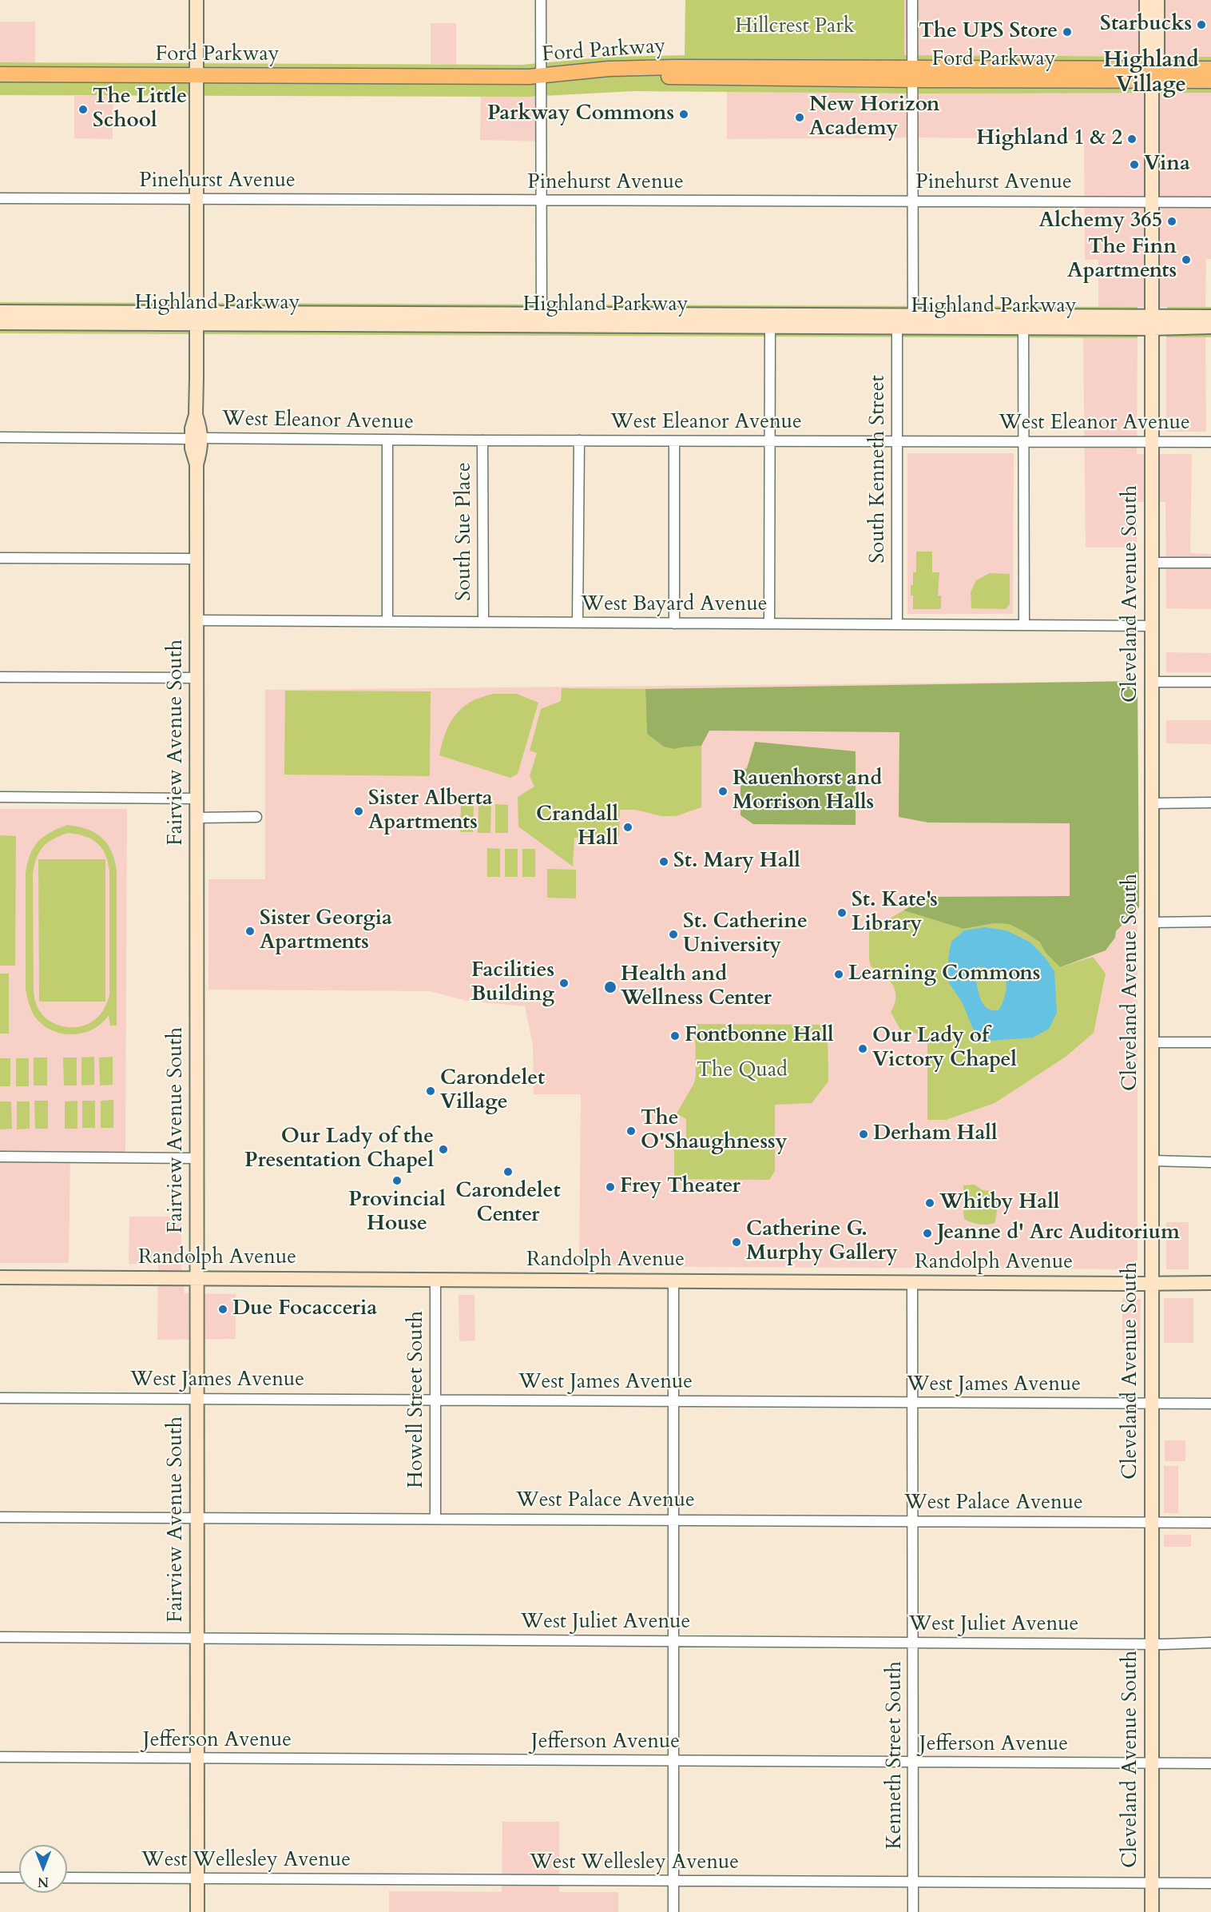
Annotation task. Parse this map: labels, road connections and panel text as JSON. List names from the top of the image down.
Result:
{
  "streets": {
    "main road": ["Ford Parkway"],
    "street": [
      "Pinehurst Avenue",
      "Highland Parkway",
      "West Eleanor Avenue",
      "South Kenneth Street",
      "South Sue Place",
      "Cleveland Avenue South",
      "West Bayard Avenue",
      "Fairview Avenue South",
      "Randolph Avenue",
      "West James Avenue",
      "Howell Street South",
      "West Palace Avenue",
      "West Juliet Avenue",
      "Jefferson Avenue",
      "Kenneth Street South",
      "West Wellesley Avenue"
    ]
  },
  "crossings": [
    ["Ford Parkway", "Cleveland Avenue South"],
    ["Ford Parkway", "Fairview Avenue South"],
    ["Pinehurst Avenue", "Cleveland Avenue South"],
    ["Pinehurst Avenue", "Fairview Avenue South"],
    ["Highland Parkway", "South Kenneth Street"],
    ["Highland Parkway", "Cleveland Avenue South"],
    ["Highland Parkway", "Fairview Avenue South"],
    ["West Eleanor Avenue", "South Kenneth Street"],
    ["West Eleanor Avenue", "South Sue Place"],
    ["West Eleanor Avenue", "Cleveland Avenue South"],
    ["West Eleanor Avenue", "Fairview Avenue South"],
    ["South Kenneth Street", "West Bayard Avenue"],
    ["South Sue Place", "West Bayard Avenue"],
    ["Cleveland Avenue South", "West Bayard Avenue"],
    ["Cleveland Avenue South", "Randolph Avenue"],
    ["Cleveland Avenue South", "West James Avenue"],
    ["Cleveland Avenue South", "West Palace Avenue"],
    ["Cleveland Avenue South", "West Juliet Avenue"],
    ["Cleveland Avenue South", "Jefferson Avenue"],
    ["Cleveland Avenue South", "West Wellesley Avenue"],
    ["West Bayard Avenue", "Fairview Avenue South"],
    ["Fairview Avenue South", "Randolph Avenue"],
    ["Fairview Avenue South", "West James Avenue"],
    ["Fairview Avenue South", "West Palace Avenue"],
    ["Fairview Avenue South", "West Juliet Avenue"],
    ["Fairview Avenue South", "Jefferson Avenue"],
    ["Fairview Avenue South", "West Wellesley Avenue"],
    ["Randolph Avenue", "Howell Street South"],
    ["Randolph Avenue", "Kenneth Street South"],
    ["West James Avenue", "Howell Street South"],
    ["West James Avenue", "Kenneth Street South"],
    ["Howell Street South", "West Palace Avenue"],
    ["West Palace Avenue", "Kenneth Street South"],
    ["West Juliet Avenue", "Kenneth Street South"],
    ["Jefferson Avenue", "Kenneth Street South"],
    ["Kenneth Street South", "West Wellesley Avenue"]
  ],
  "districts": ["Highland Village"],
  "parks": ["Hillcrest Park", "The Quad"],
  "places": [
    "Starbucks",
    "The UPS Store",
    "The Little School",
    "Parkway Commons",
    "New Horizon Academy",
    "Highland 1 & 2",
    "Vina",
    "Alchemy 365",
    "The Finn Apartments",
    "Rauenhorst and Morrison Halls",
    "Sister Alberta Apartments",
    "Crandall Hall",
    "St. Mary Hall",
    "St. Kate's Library",
    "Sister Georgia Apartments",
    "St. Catherine University",
    "Learning Commons",
    "Facilities Building",
    "Health and Wellness Center",
    "Fontbonne Hall",
    "Our Lady of Victory Chapel",
    "Carondelet Village",
    "The O'Shaughnessy",
    "Derham Hall",
    "Our Lady of the Presentation Chapel",
    "Carondelet Center",
    "Provincial House",
    "Frey Theater",
    "Whitby Hall",
    "Jeanne d' Arc Auditorium",
    "Catherine G. Murphy Gallery",
    "Due Focacceria"
  ],
  "north": "bottom"
}
